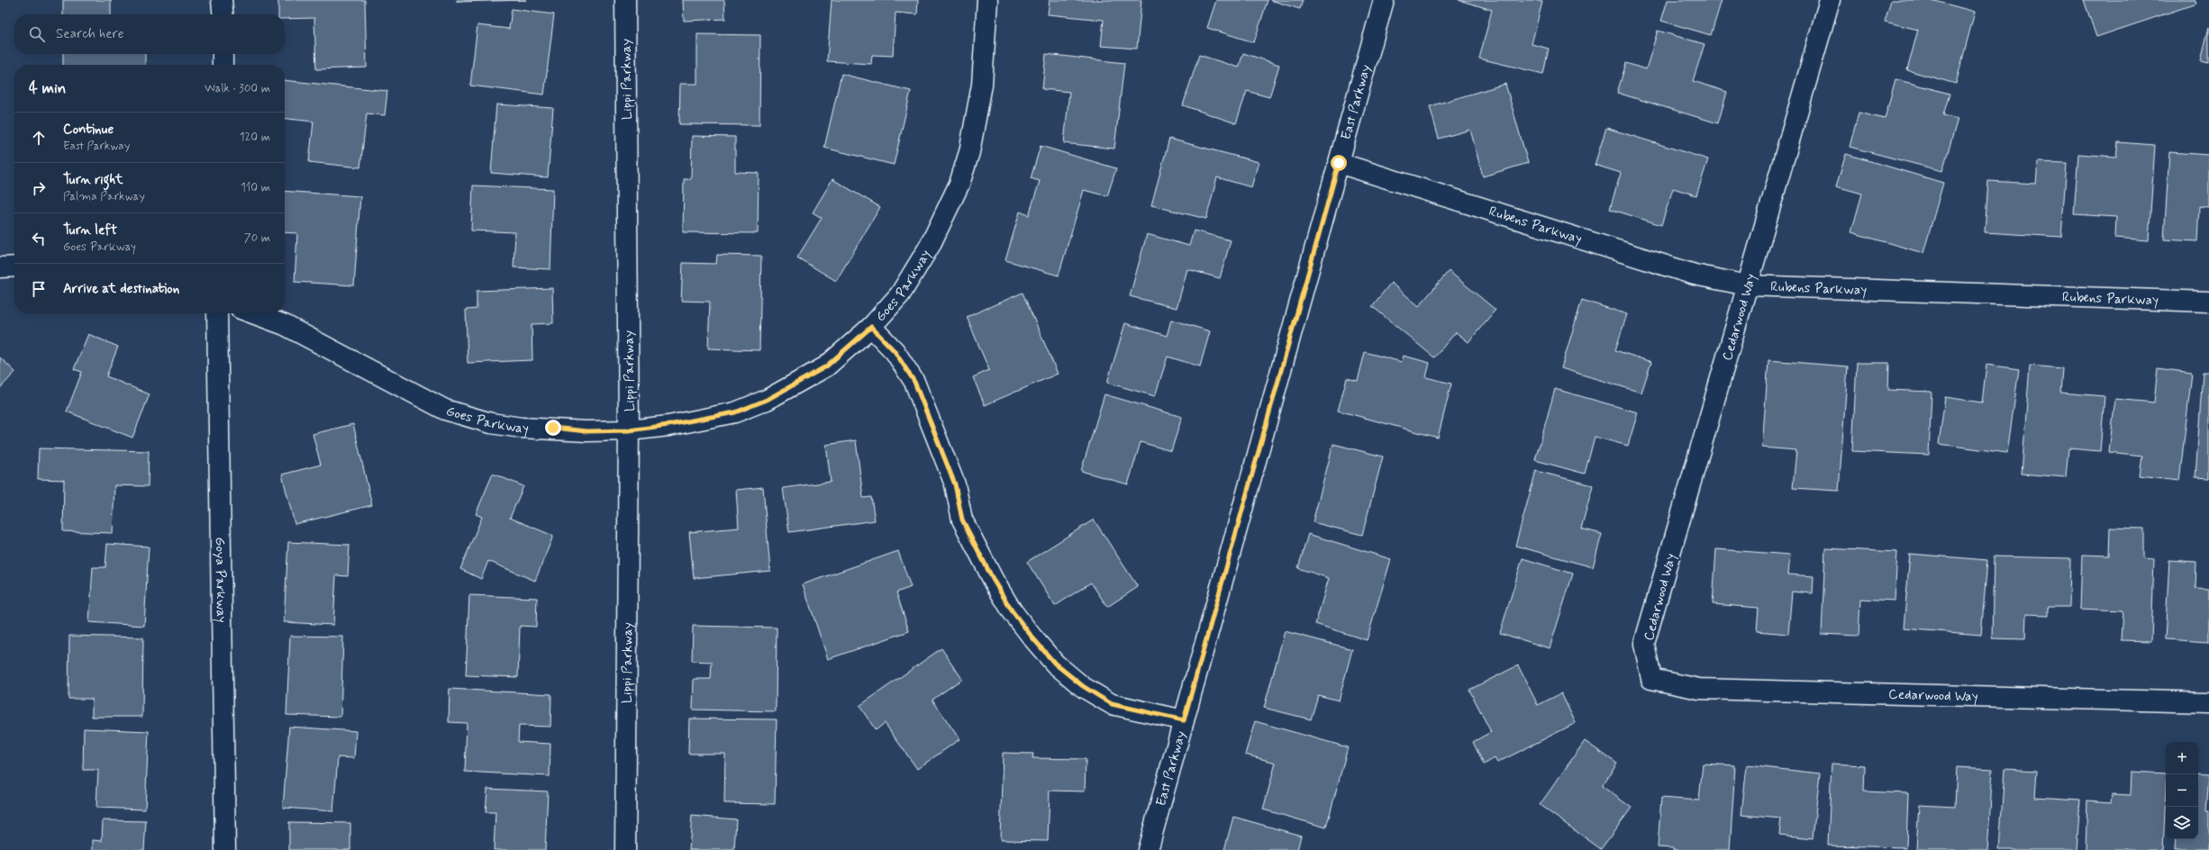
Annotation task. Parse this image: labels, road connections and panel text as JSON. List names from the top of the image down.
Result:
{
  "streets": {
    "street": [
      "Lippi Parkway",
      "East Parkway",
      "Rubens Parkway",
      "Goes Parkway",
      "Cedarwood Way",
      "Goya Parkway"
    ]
  },
  "crossings": [
    ["Lippi Parkway", "Goes Parkway"],
    ["East Parkway", "Rubens Parkway"],
    ["Rubens Parkway", "Cedarwood Way"]
  ],
  "page": {
    "search": "Search here",
    "heading": ["4 min", "Walk · 300 m"],
    "list": [
      ["Continue", "East Parkway", "120 m"],
      ["Turn right", "Palma Parkway", "110 m"],
      ["Turn left", "Goes Parkway", "70 m"],
      "Arrive at destination"
    ],
    "map_buttons": ["+", "−"]
  }
}
